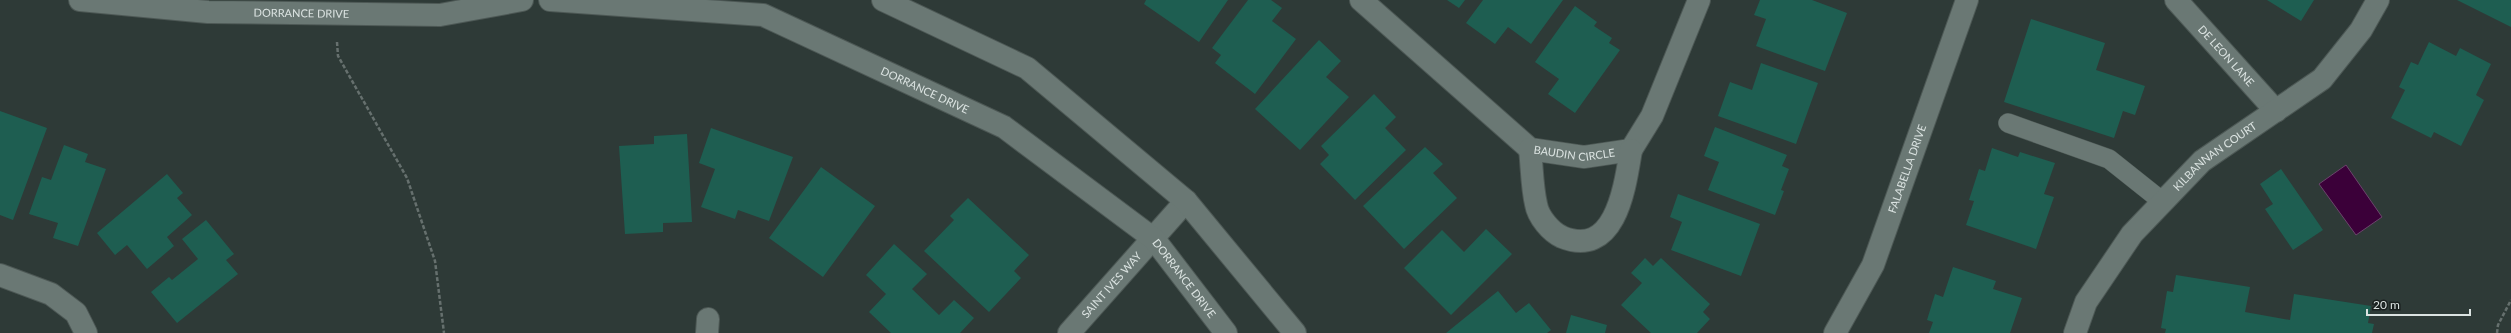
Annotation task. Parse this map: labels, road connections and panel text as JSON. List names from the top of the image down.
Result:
{
  "streets": {
    "street": [
      "DORRANCE DRIVE",
      "DE LEON LANE",
      "BAUDIN CIRCLE",
      "KILBANNAN COURT",
      "FALABELLA DRIVE",
      "SAINT IVES WAY"
    ]
  },
  "crossings": [
    ["DORRANCE DRIVE", "SAINT IVES WAY"],
    ["DE LEON LANE", "KILBANNAN COURT"]
  ],
  "scale_bar": "20 m"
}
